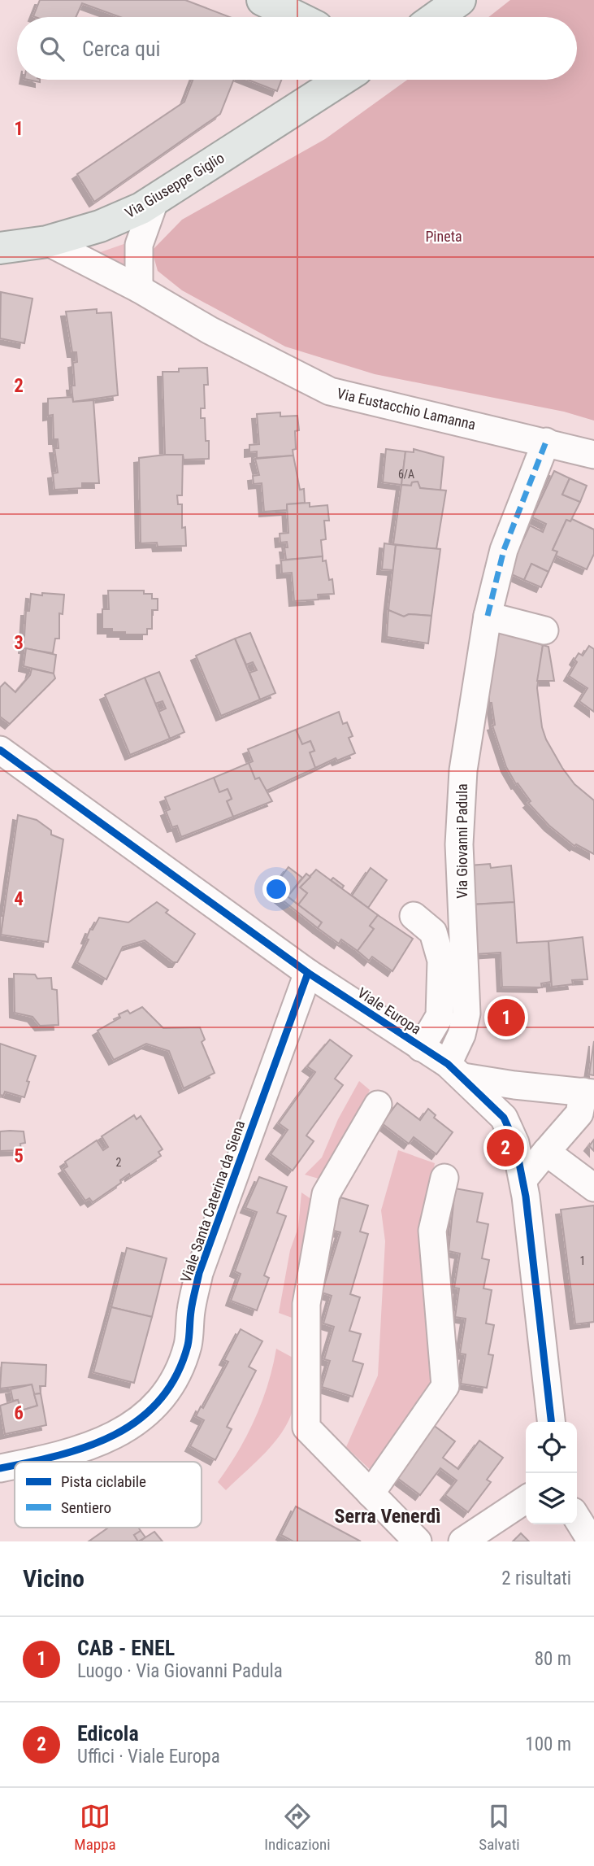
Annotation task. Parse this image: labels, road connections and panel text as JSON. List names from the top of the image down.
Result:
{
  "streets": {
    "main road": ["Via Giuseppe Giglio"],
    "street": [
      "Via Eustacchio Lamanna",
      "Via Giovanni Padula",
      "Viale Europa",
      "Viale Santa Caterina da Siena"
    ]
  },
  "crossings": [
    ["Via Giuseppe Giglio", "Via Eustacchio Lamanna"],
    ["Via Eustacchio Lamanna", "Via Giovanni Padula"],
    ["Via Giovanni Padula", "Viale Europa"],
    ["Viale Europa", "Viale Santa Caterina da Siena"]
  ],
  "districts": ["Serra Venerdì"],
  "parks": ["Pineta"],
  "house_numbers": ["6/A", "2", "1"],
  "legend": ["Pista ciclabile", "Sentiero"],
  "page": {
    "search": "Cerca qui",
    "pins": ["1", "2"],
    "heading": ["Vicino", "2 risultati"],
    "list": [
      {
        "mark": "1",
        "name": "CAB - ENEL",
        "note": "Luogo · Via Giovanni Padula",
        "value": "80 m"
      },
      {
        "mark": "2",
        "name": "Edicola",
        "note": "Uffici · Viale Europa",
        "value": "100 m"
      }
    ],
    "nav": ["Mappa", "Indicazioni", "Salvati"]
  },
  "grid": {
    "rows": [
      "1",
      "2",
      "3",
      "4",
      "5",
      "6"
    ]
  }
}
